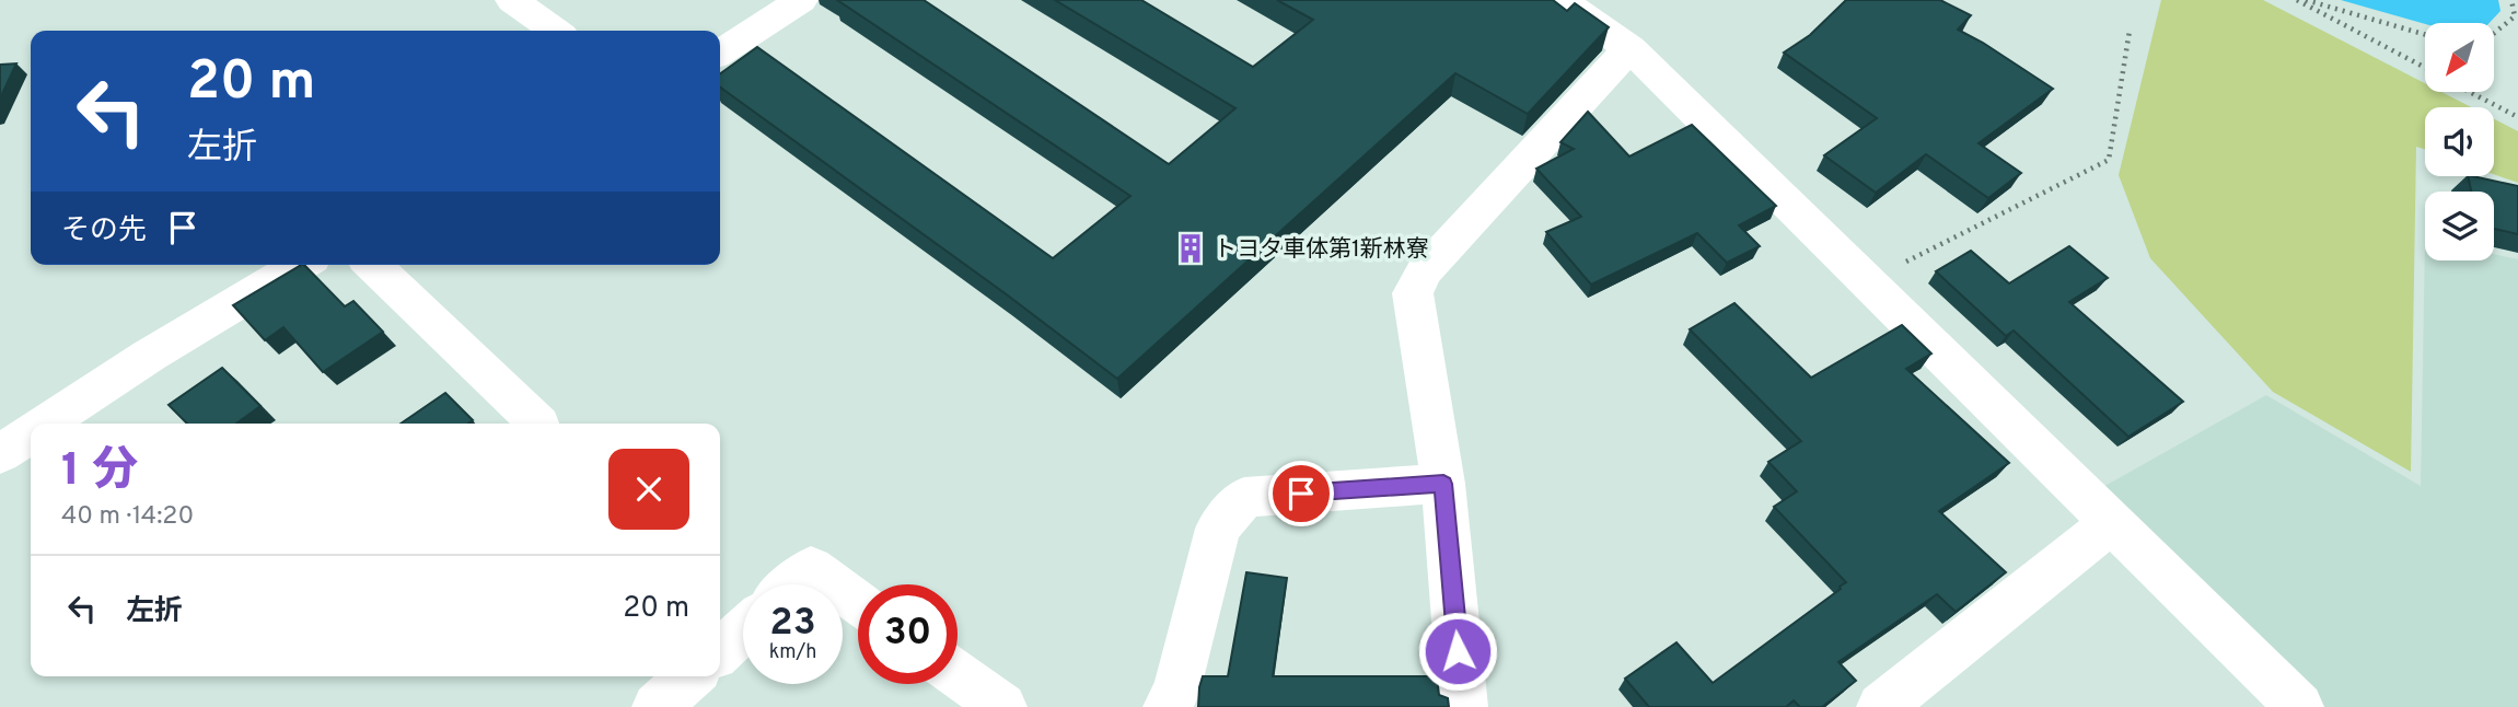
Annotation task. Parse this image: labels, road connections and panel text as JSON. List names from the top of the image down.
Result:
{
  "places": {
    "building": ["トヨタ車体第1新林寮"]
  },
  "north": "bottom left",
  "page": {
    "turn": ["20 m", "左折"],
    "then": "その先",
    "heading": ["1 分", "40 m · 14:20"],
    "list": [
      {
        "name": "左折",
        "value": "20 m"
      }
    ],
    "speed": "23 km/h",
    "limit": "30"
  }
}
